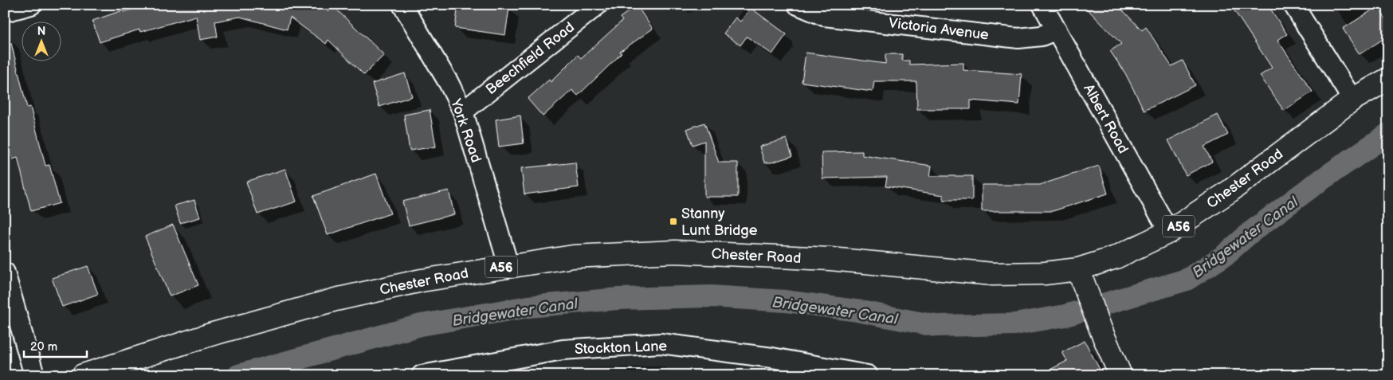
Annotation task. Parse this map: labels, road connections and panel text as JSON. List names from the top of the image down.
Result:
{
  "streets": {
    "main road": ["Chester Road", "A56"],
    "street": [
      "Victoria Avenue",
      "Beechfield Road",
      "Albert Road",
      "York Road",
      "Stockton Lane"
    ]
  },
  "crossings": [
    ["Victoria Avenue", "Albert Road"],
    ["Beechfield Road", "York Road"],
    ["Albert Road", "Chester Road"],
    ["York Road", "Chester Road"]
  ],
  "water": ["Bridgewater Canal"],
  "places": {
    "transit": ["Stanny Lunt Bridge"]
  },
  "scale_bar": "20 m",
  "north": "top"
}
